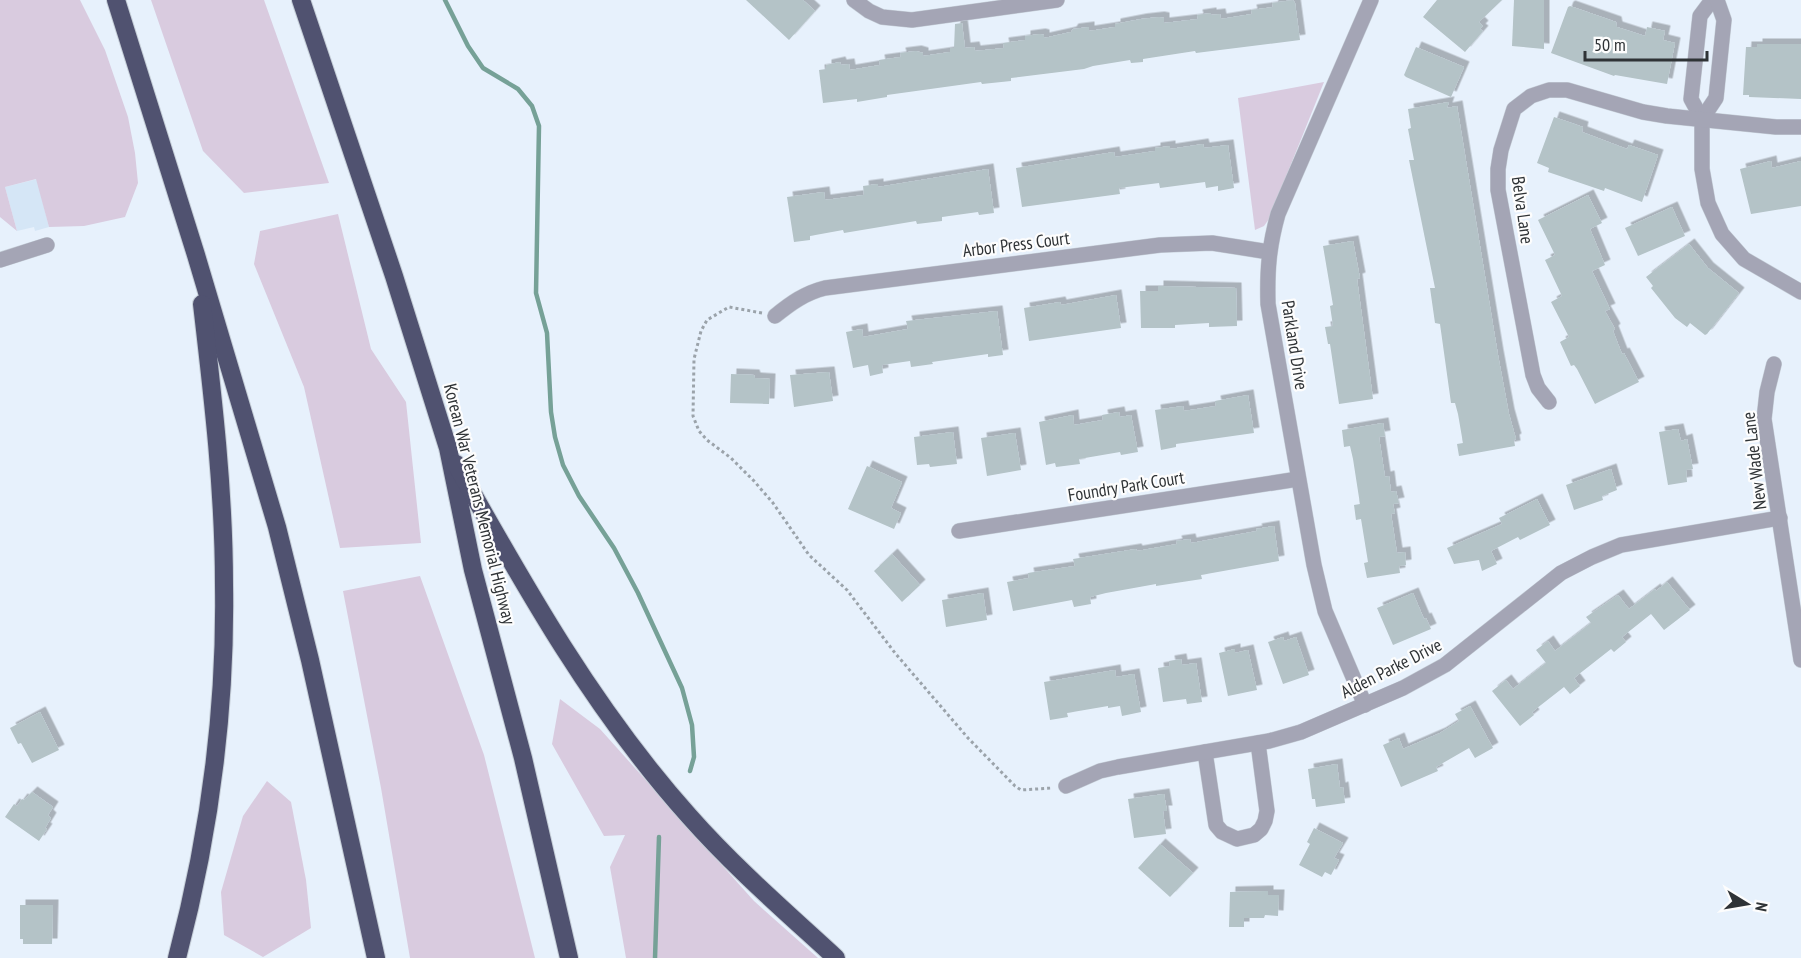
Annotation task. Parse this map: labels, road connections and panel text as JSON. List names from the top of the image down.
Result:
{
  "streets": {
    "highway": ["Korean War Veterans Memorial Highway"],
    "street": [
      "Belva Lane",
      "Arbor Press Court",
      "Parkland Drive",
      "New Wade Lane",
      "Foundry Park Court",
      "Alden Parke Drive"
    ]
  },
  "crossings": [
    ["Arbor Press Court", "Parkland Drive"],
    ["Parkland Drive", "Foundry Park Court"],
    ["Parkland Drive", "Alden Parke Drive"],
    ["New Wade Lane", "Alden Parke Drive"]
  ],
  "scale_bar": "50 m",
  "north": "right"
}
